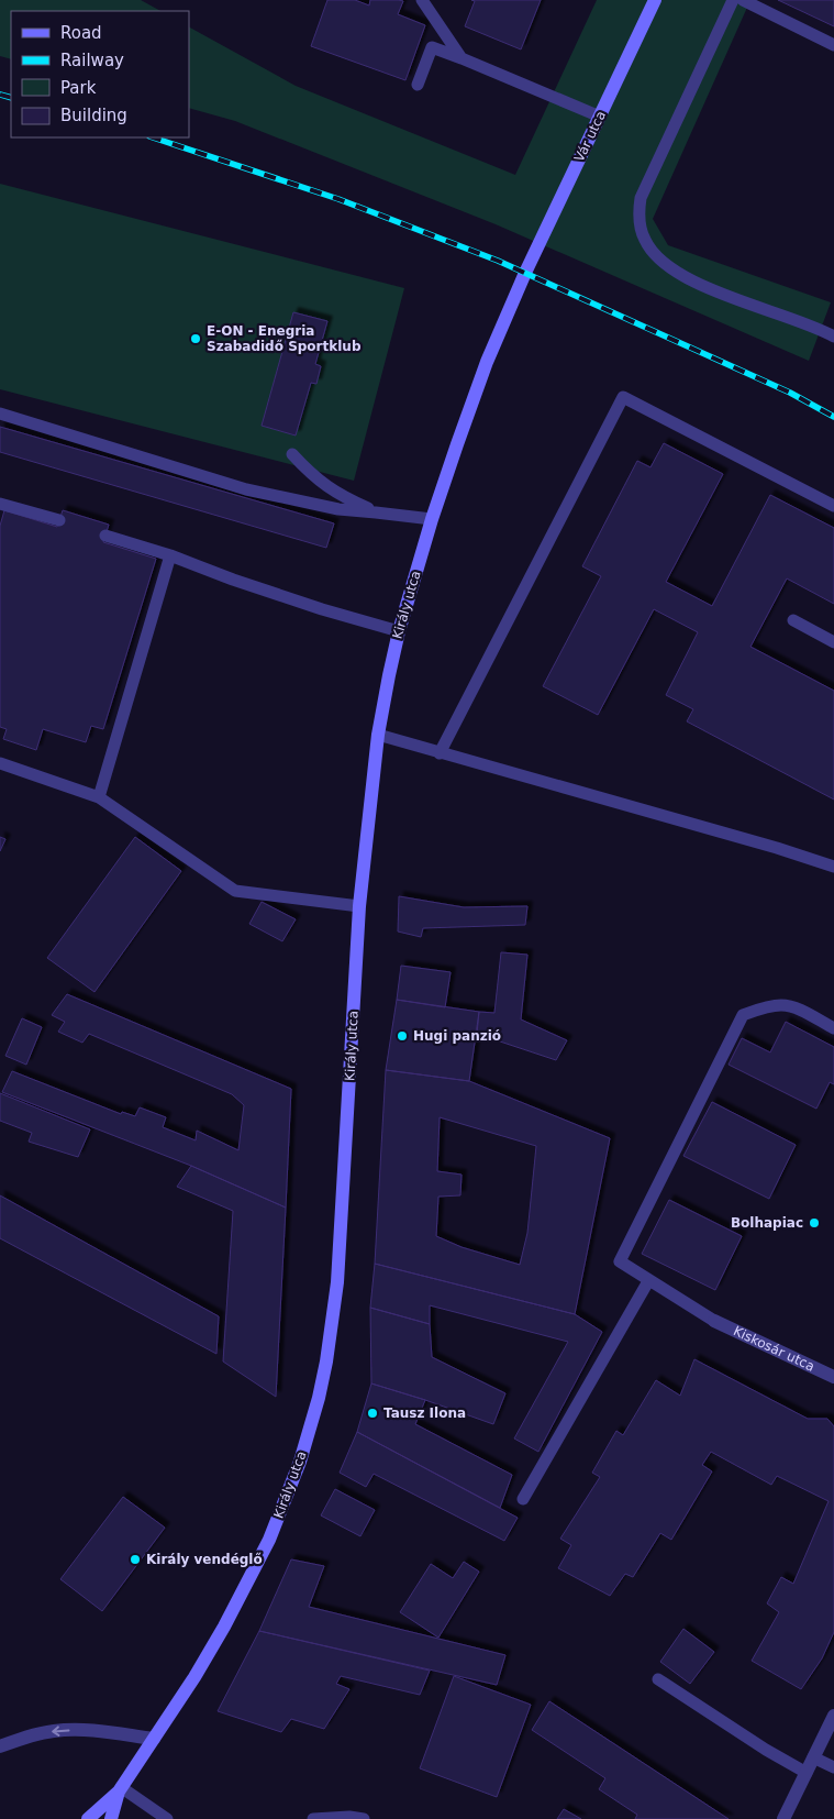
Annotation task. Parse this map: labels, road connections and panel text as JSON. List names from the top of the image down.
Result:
{
  "streets": {
    "main road": ["Vár utca", "Király utca"],
    "street": ["Kiskosár utca"]
  },
  "crossings": [
    ["Vár utca", "Király utca"]
  ],
  "places": [
    "E-ON - Enegria Szabadidő Sportklub",
    "Hugi panzió",
    "Bolhapiac",
    "Tausz Ilona",
    "Király vendéglő"
  ],
  "legend": [
    "Road",
    "Railway",
    "Park",
    "Building"
  ]
}
